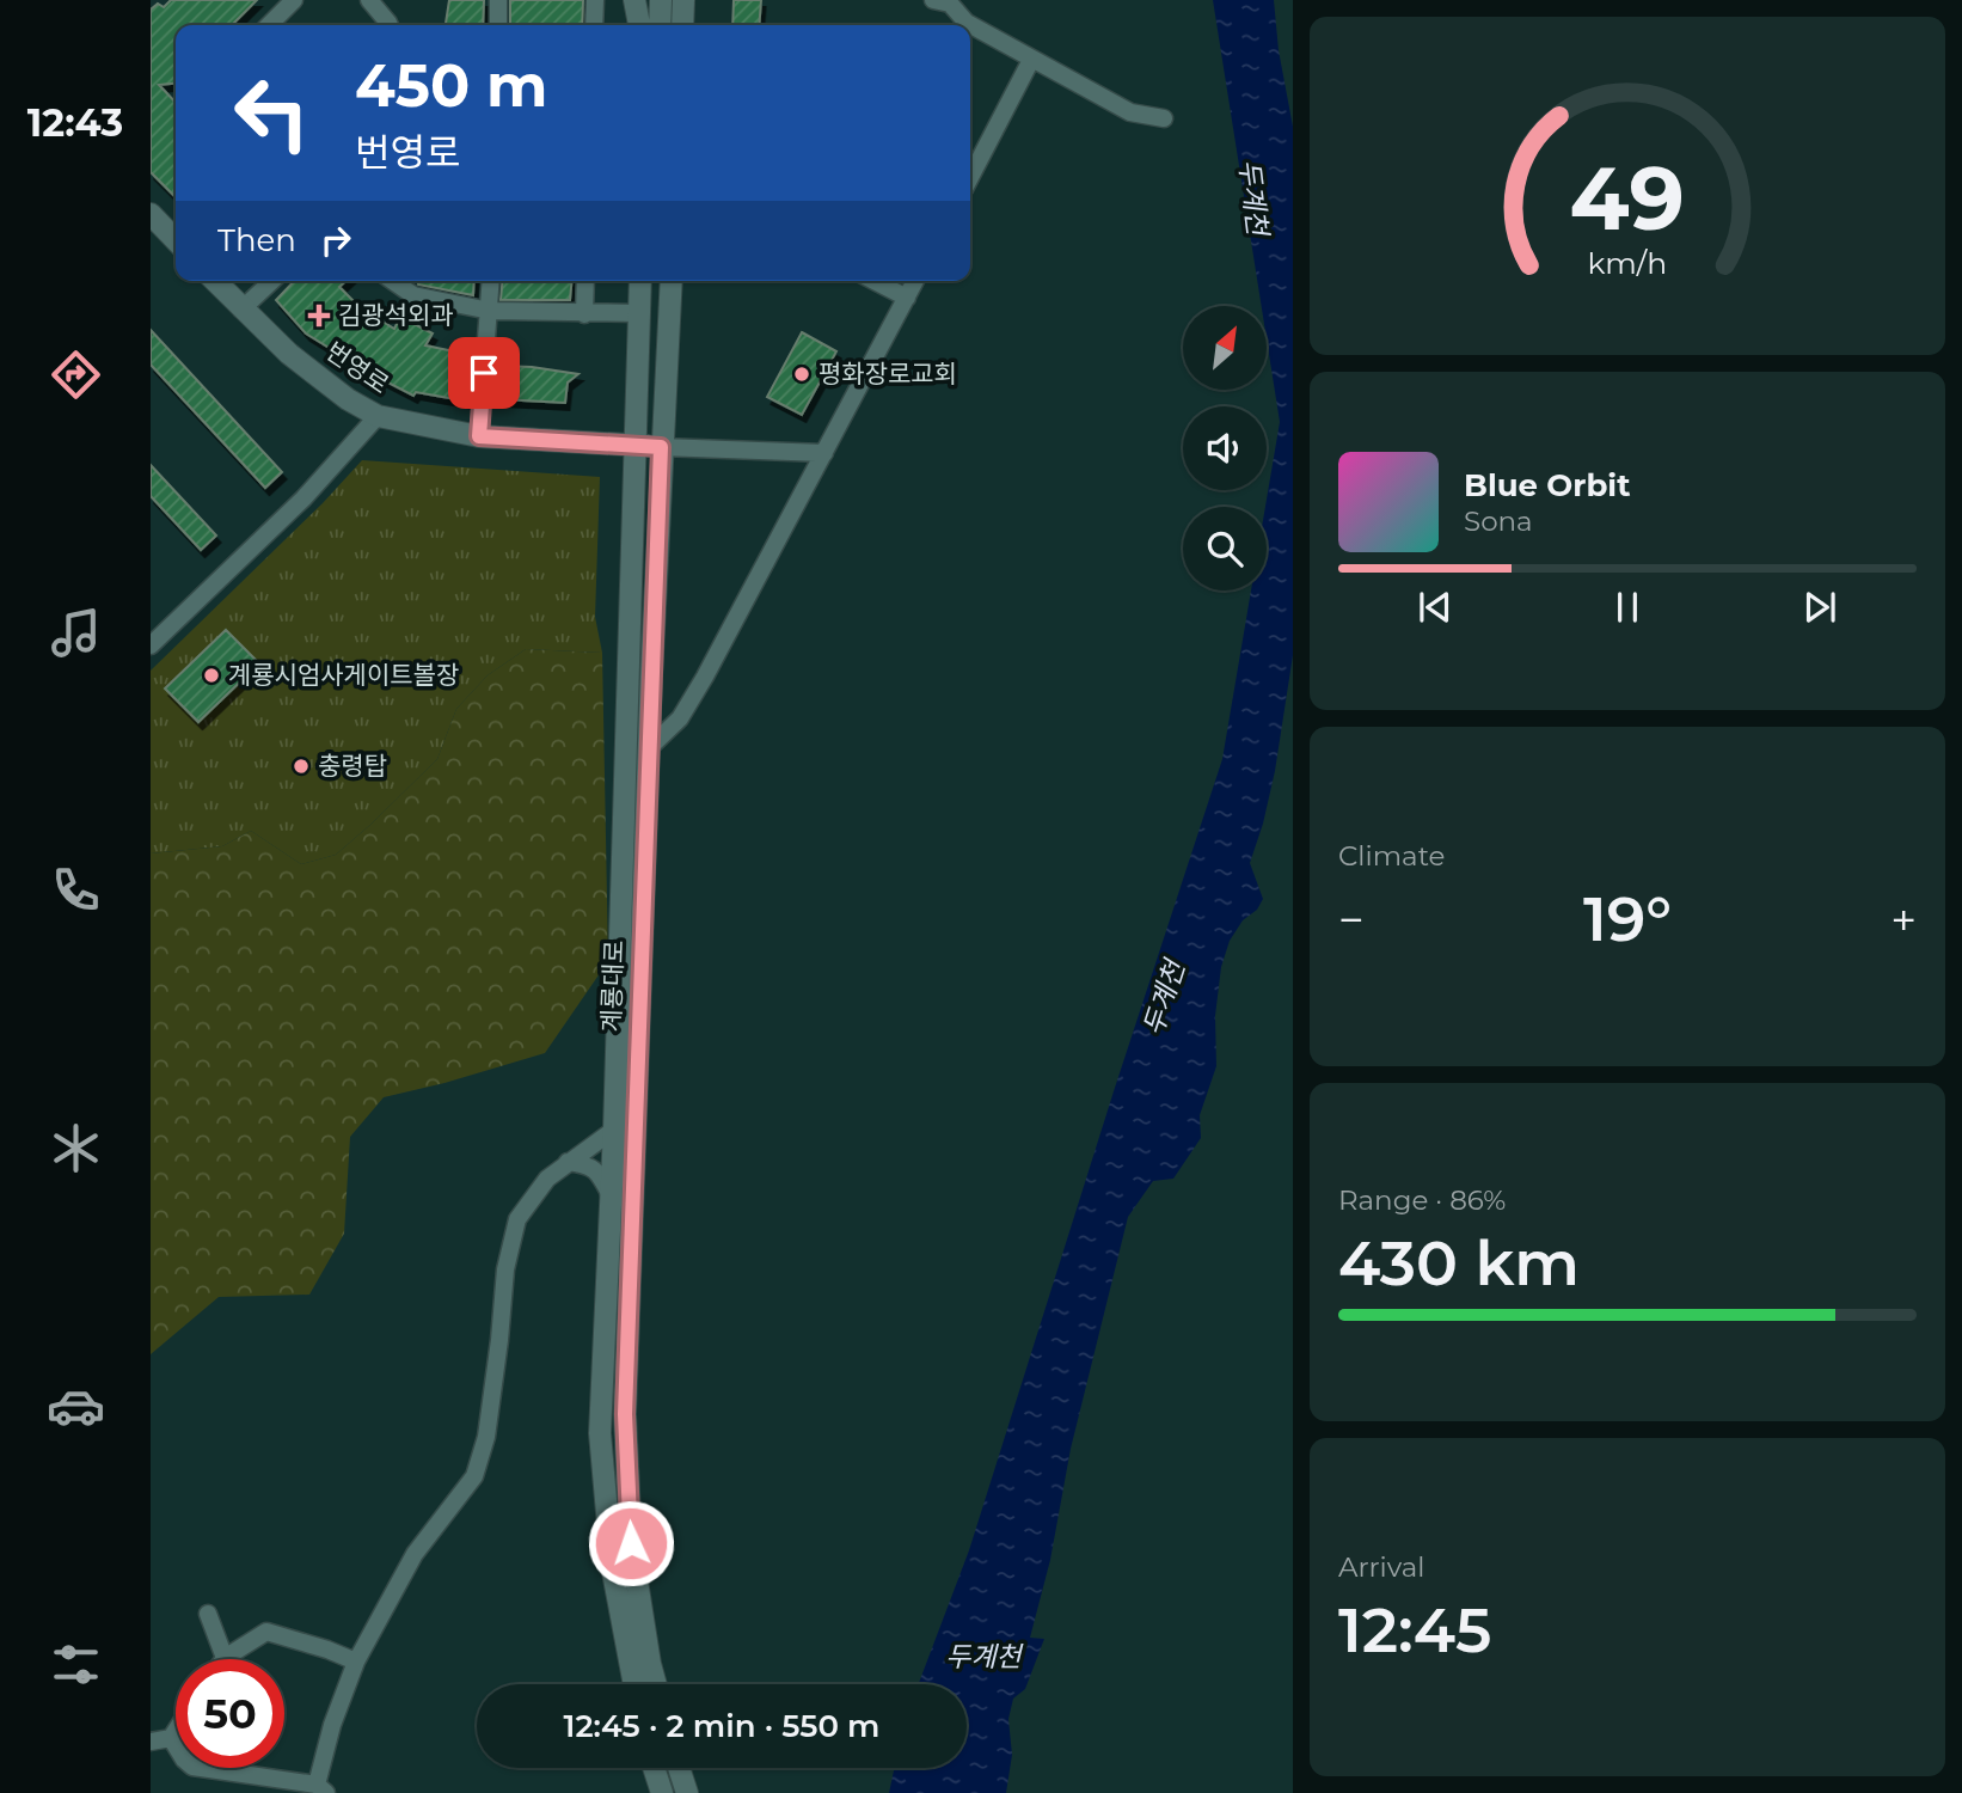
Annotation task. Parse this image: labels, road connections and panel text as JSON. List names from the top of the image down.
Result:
{
  "streets": {
    "main road": ["번영로", "계룡대로"]
  },
  "crossings": [
    ["번영로", "계룡대로"]
  ],
  "water": ["두계천"],
  "places": {
    "health": ["김광석외과"],
    "other": ["평화장로교회", "계룡시엄사게이트볼장", "충령탑"]
  },
  "north": "top right",
  "page": {
    "tabs": "12:43",
    "turn": ["450 m", "번영로"],
    "then": "Then",
    "song": ["Blue Orbit", "Sona"],
    "tile": [
      "Climate",
      ["Range · 86%", "430 km"],
      ["Arrival", "12:45"]
    ],
    "heat": ["−", "19°", "+"],
    "limit": "50",
    "trip": "12:45 · 2 min · 550 m",
    "gauge": ["49", "km/h"]
  }
}
